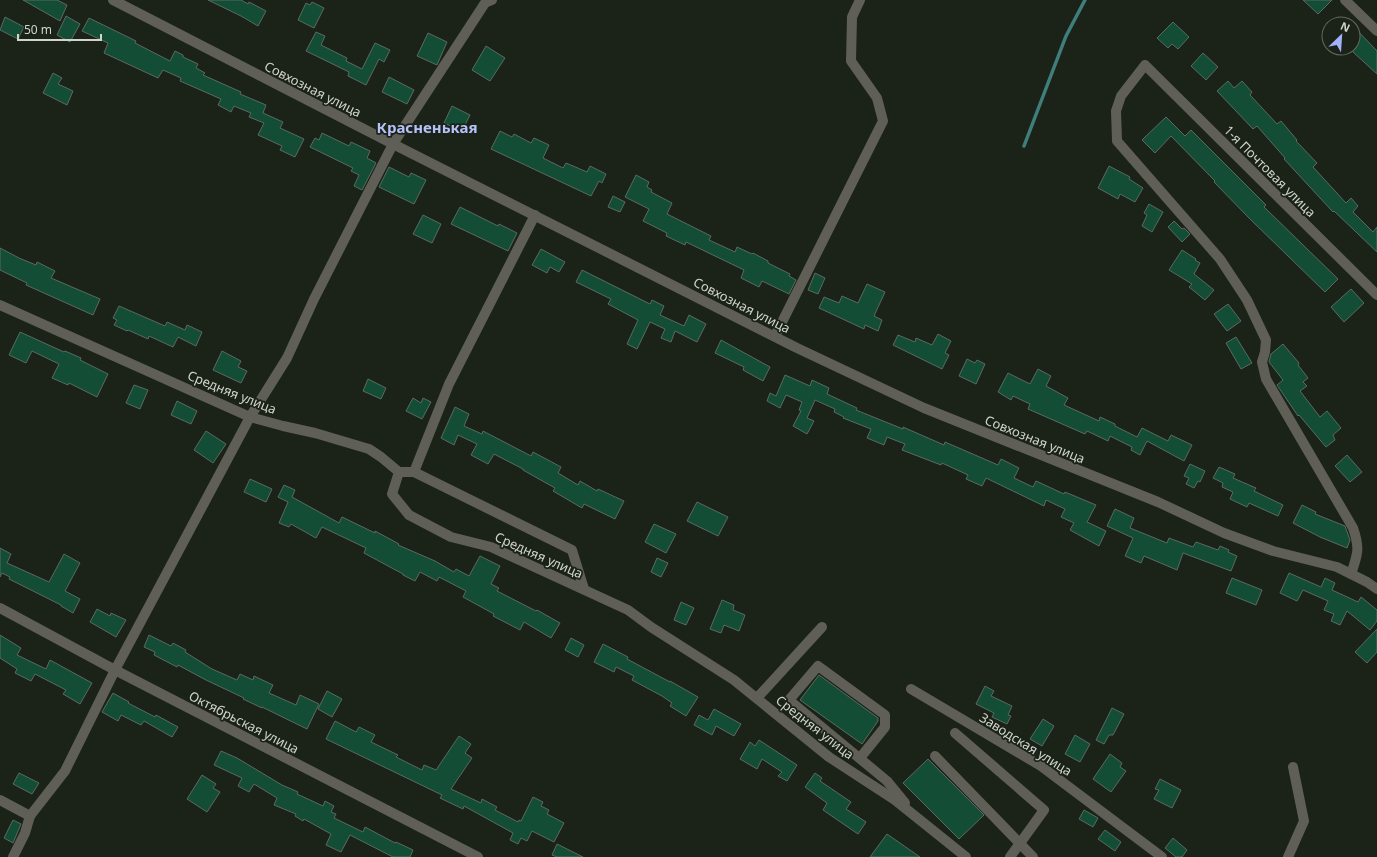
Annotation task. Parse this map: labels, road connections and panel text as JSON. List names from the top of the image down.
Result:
{
  "streets": {
    "street": [
      "Совхозная улица",
      "1-я Почтовая улица",
      "Средняя улица",
      "Октябрьская улица",
      "Заводская улица"
    ]
  },
  "crossings": [
    ["Совхозная улица", "1-я Почтовая улица"]
  ],
  "districts": ["Красненькая"],
  "scale_bar": "50 m",
  "north": "top right"
}
